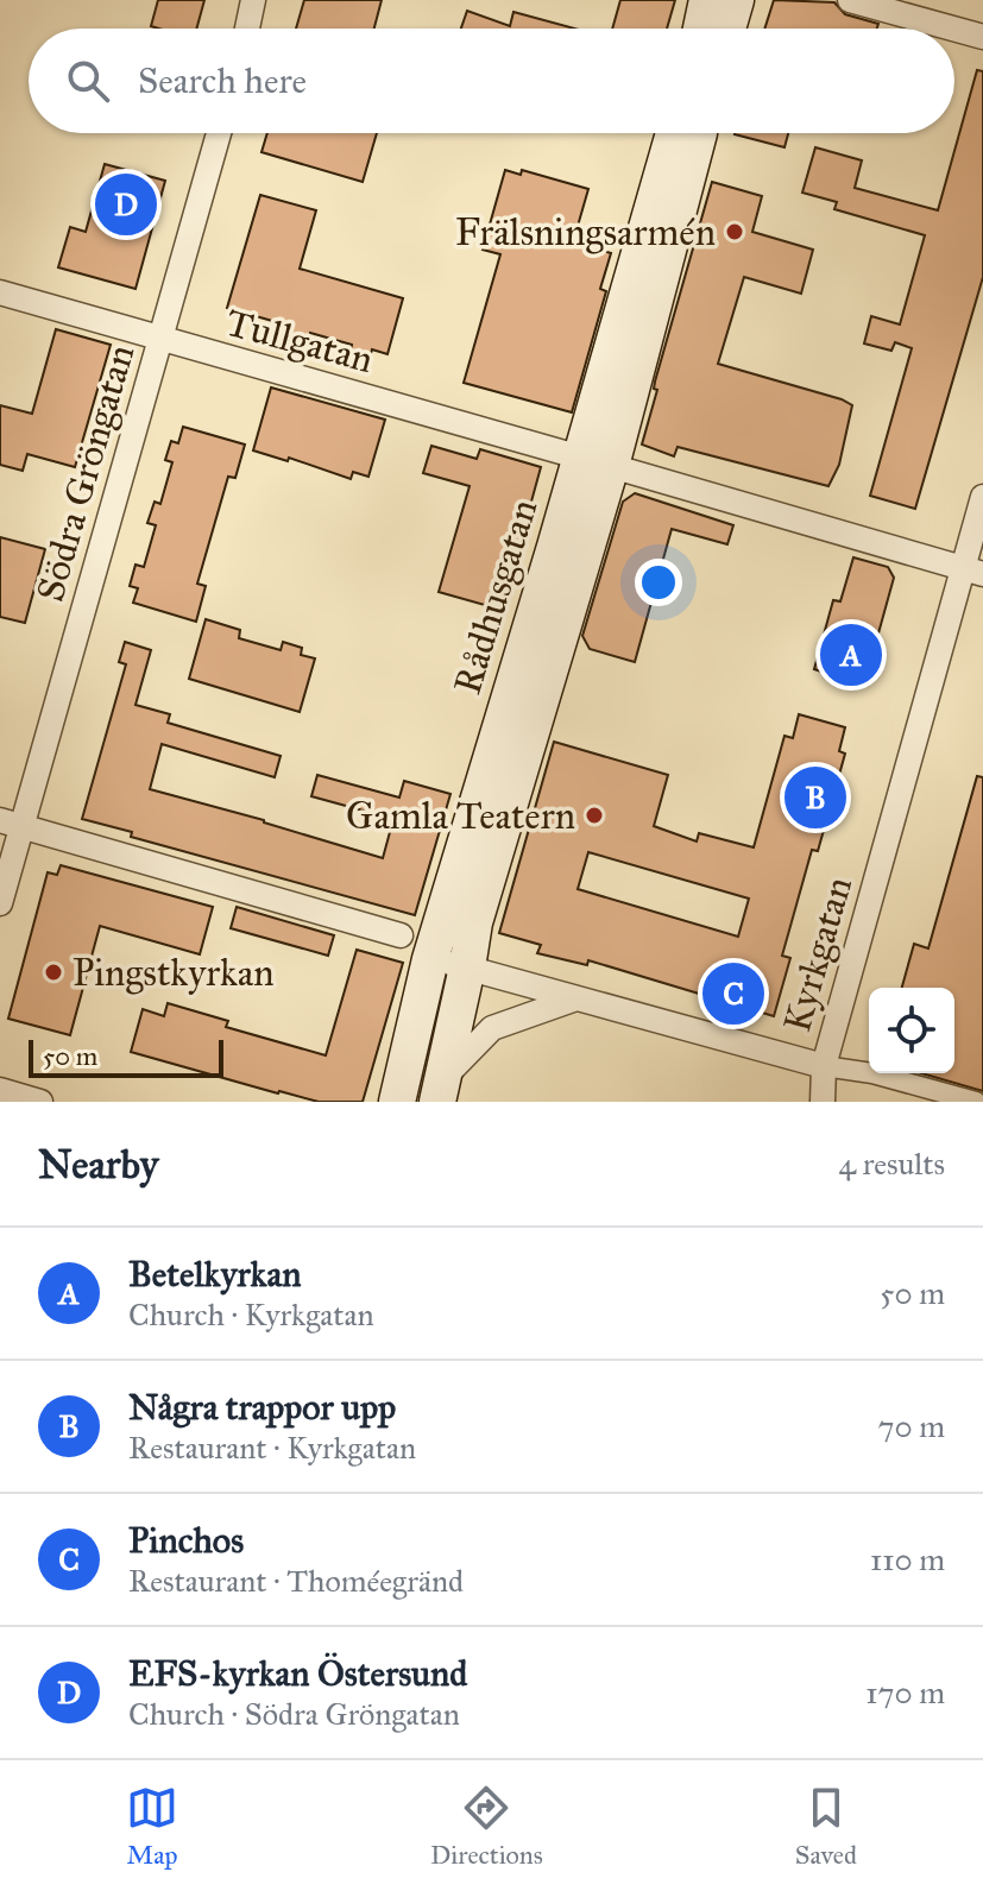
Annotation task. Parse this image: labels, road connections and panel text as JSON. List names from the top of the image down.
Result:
{
  "streets": {
    "main road": ["Rådhusgatan"],
    "street": ["Tullgatan", "Södra Gröngatan", "Kyrkgatan"]
  },
  "crossings": [
    ["Tullgatan", "Södra Gröngatan"],
    ["Tullgatan", "Rådhusgatan"],
    ["Tullgatan", "Kyrkgatan"]
  ],
  "places": ["Frälsningsarmén", "Gamla Teatern", "Pingstkyrkan"],
  "scale_bar": "50 m",
  "page": {
    "search": "Search here",
    "pins": [
      "D",
      "A",
      "B",
      "C"
    ],
    "scale": "50 m",
    "heading": ["Nearby", "4 results"],
    "list": [
      {
        "mark": "A",
        "name": "Betelkyrkan",
        "note": "Church · Kyrkgatan",
        "value": "50 m"
      },
      {
        "mark": "B",
        "name": "Några trappor upp",
        "note": "Restaurant · Kyrkgatan",
        "value": "70 m"
      },
      {
        "mark": "C",
        "name": "Pinchos",
        "note": "Restaurant · Thoméegränd",
        "value": "110 m"
      },
      {
        "mark": "D",
        "name": "EFS-kyrkan Östersund",
        "note": "Church · Södra Gröngatan",
        "value": "170 m"
      }
    ],
    "nav": ["Map", "Directions", "Saved"]
  }
}
